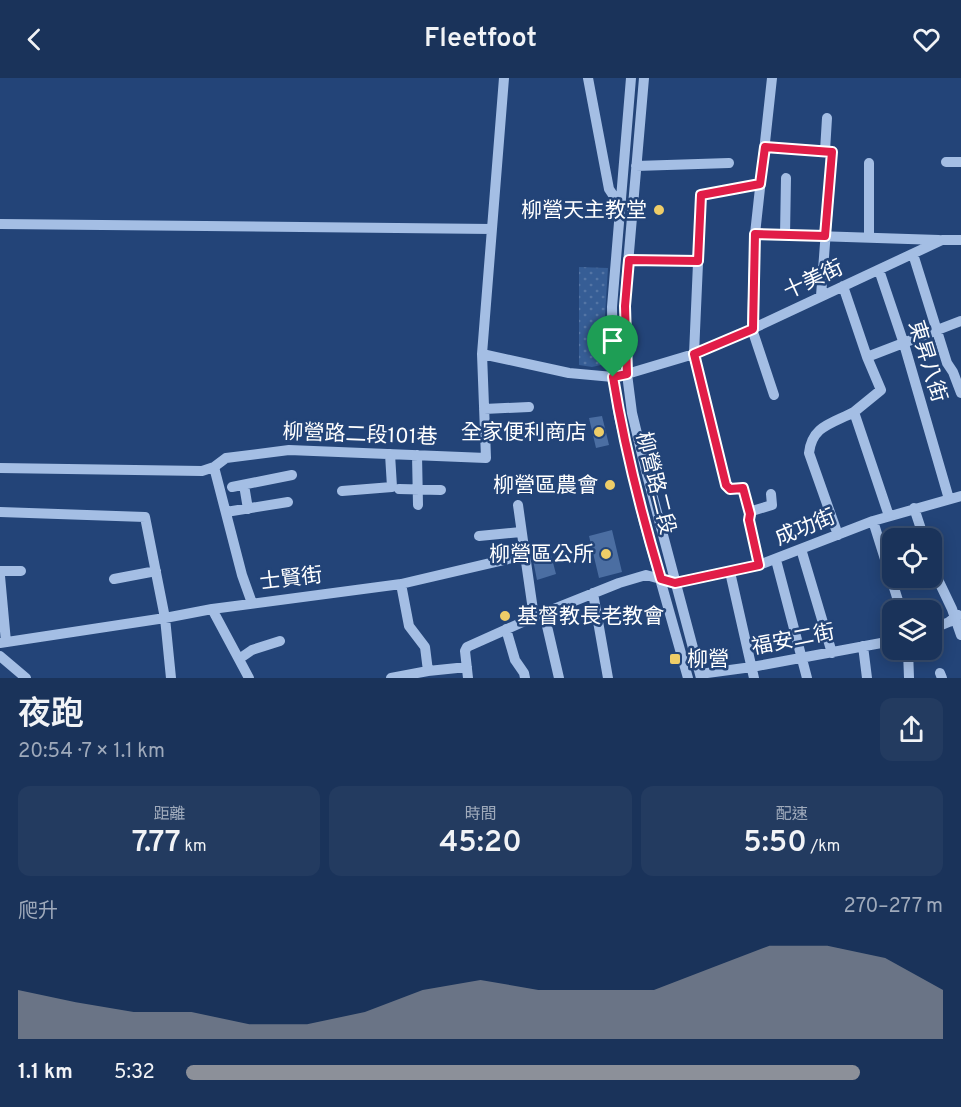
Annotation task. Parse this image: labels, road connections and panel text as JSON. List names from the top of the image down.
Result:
{
  "streets": {
    "street": [
      "十美街",
      "東昇八街",
      "柳營路二段101巷",
      "柳營路二段",
      "成功街",
      "士賢街",
      "福安二街"
    ]
  },
  "crossings": [
    ["十美街", "東昇八街"],
    ["十美街", "柳營路二段"],
    ["東昇八街", "成功街"],
    ["柳營路二段", "成功街"],
    ["柳營路二段", "福安二街"]
  ],
  "places": {
    "other": [
      "柳營天主教堂",
      "全家便利商店",
      "柳營區農會",
      "柳營區公所",
      "基督教長老教會"
    ],
    "transit": ["柳營"]
  },
  "page": {
    "header": "Fleetfoot",
    "heading": ["夜跑", "20:54 · 7 × 1.1 km"],
    "stats": [
      ["距離", "7.77 km"],
      ["時間", "45:20"],
      ["配速", "5:50 /km"]
    ],
    "chart": ["爬升", "270–277 m"],
    "list": [
      {
        "name": "1.1 km",
        "note": "5:32"
      }
    ]
  }
}
